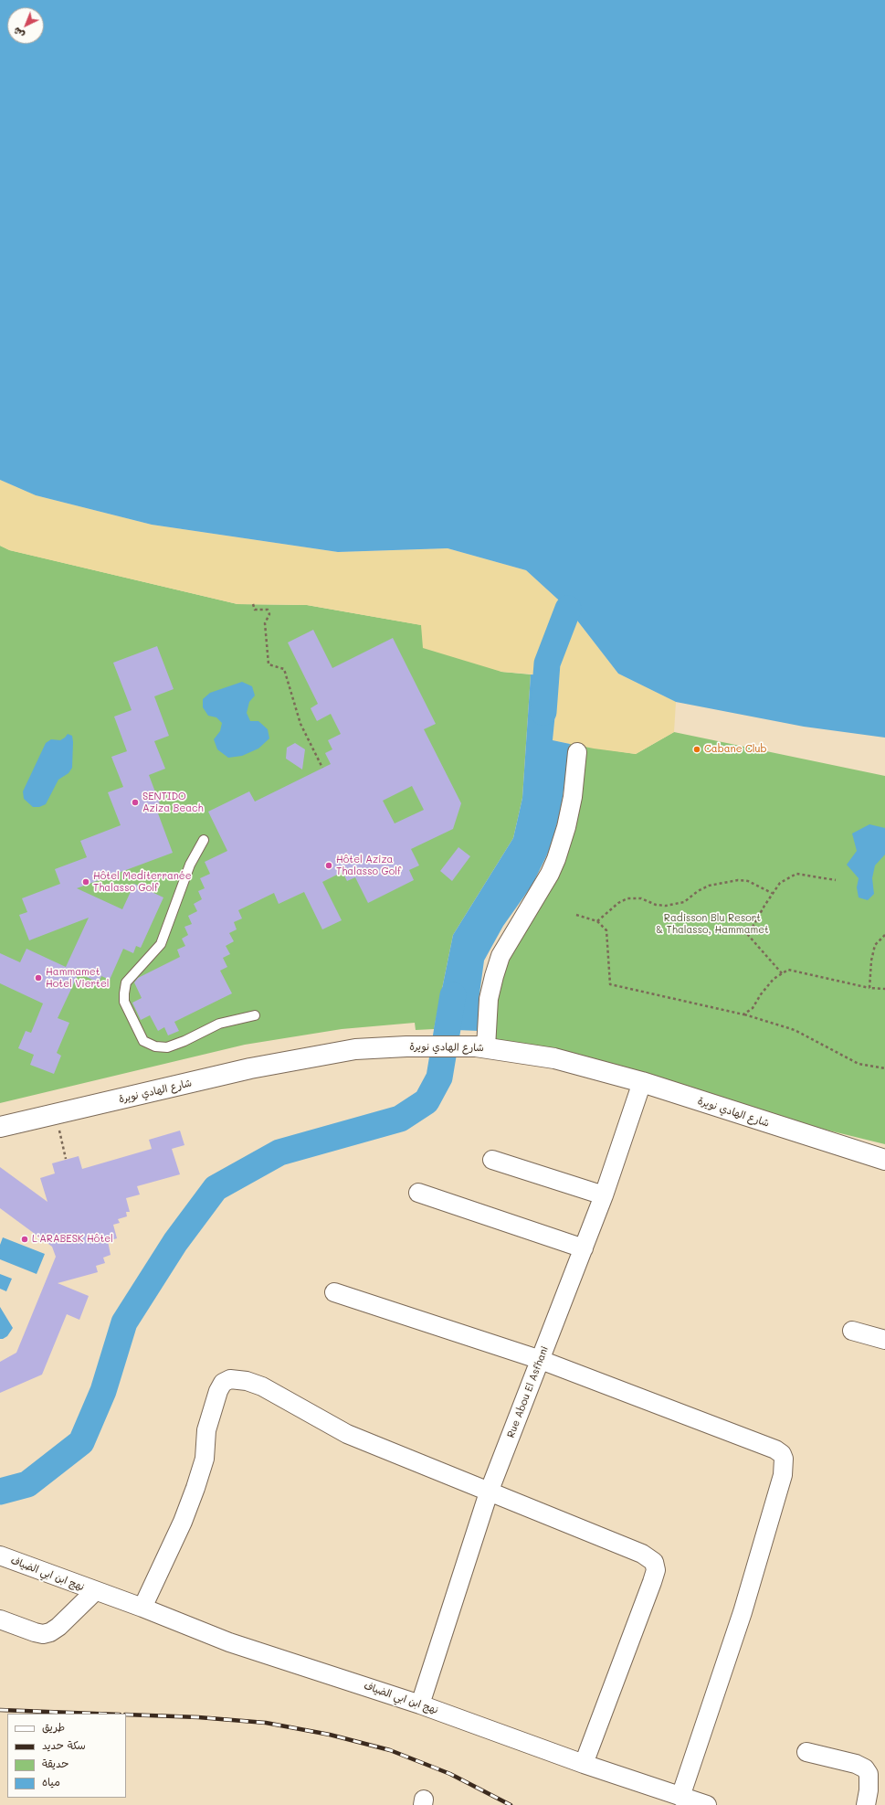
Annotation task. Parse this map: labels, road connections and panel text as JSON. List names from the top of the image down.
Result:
{
  "streets": {
    "street": ["شارع الهادي نويرة", "Rue Abou El Asfhani", "نهج ابن ابي الضياف"]
  },
  "crossings": [
    ["شارع الهادي نويرة", "Rue Abou El Asfhani"],
    ["Rue Abou El Asfhani", "نهج ابن ابي الضياف"]
  ],
  "parks": ["Radisson Blu Resort & Thalasso, Hammamet"],
  "places": [
    "Cabane Club",
    "SENTIDO Aziza Beach",
    "Hôtel Aziza Thalasso Golf",
    "Hôtel Mediterranée Thalasso Golf",
    "Hammamet Hotel Viertel",
    "L'ARABESK Hôtel"
  ],
  "legend": [
    "طريق",
    "سكة حديد",
    "حديقة",
    "مياه"
  ],
  "north": "bottom left"
}
